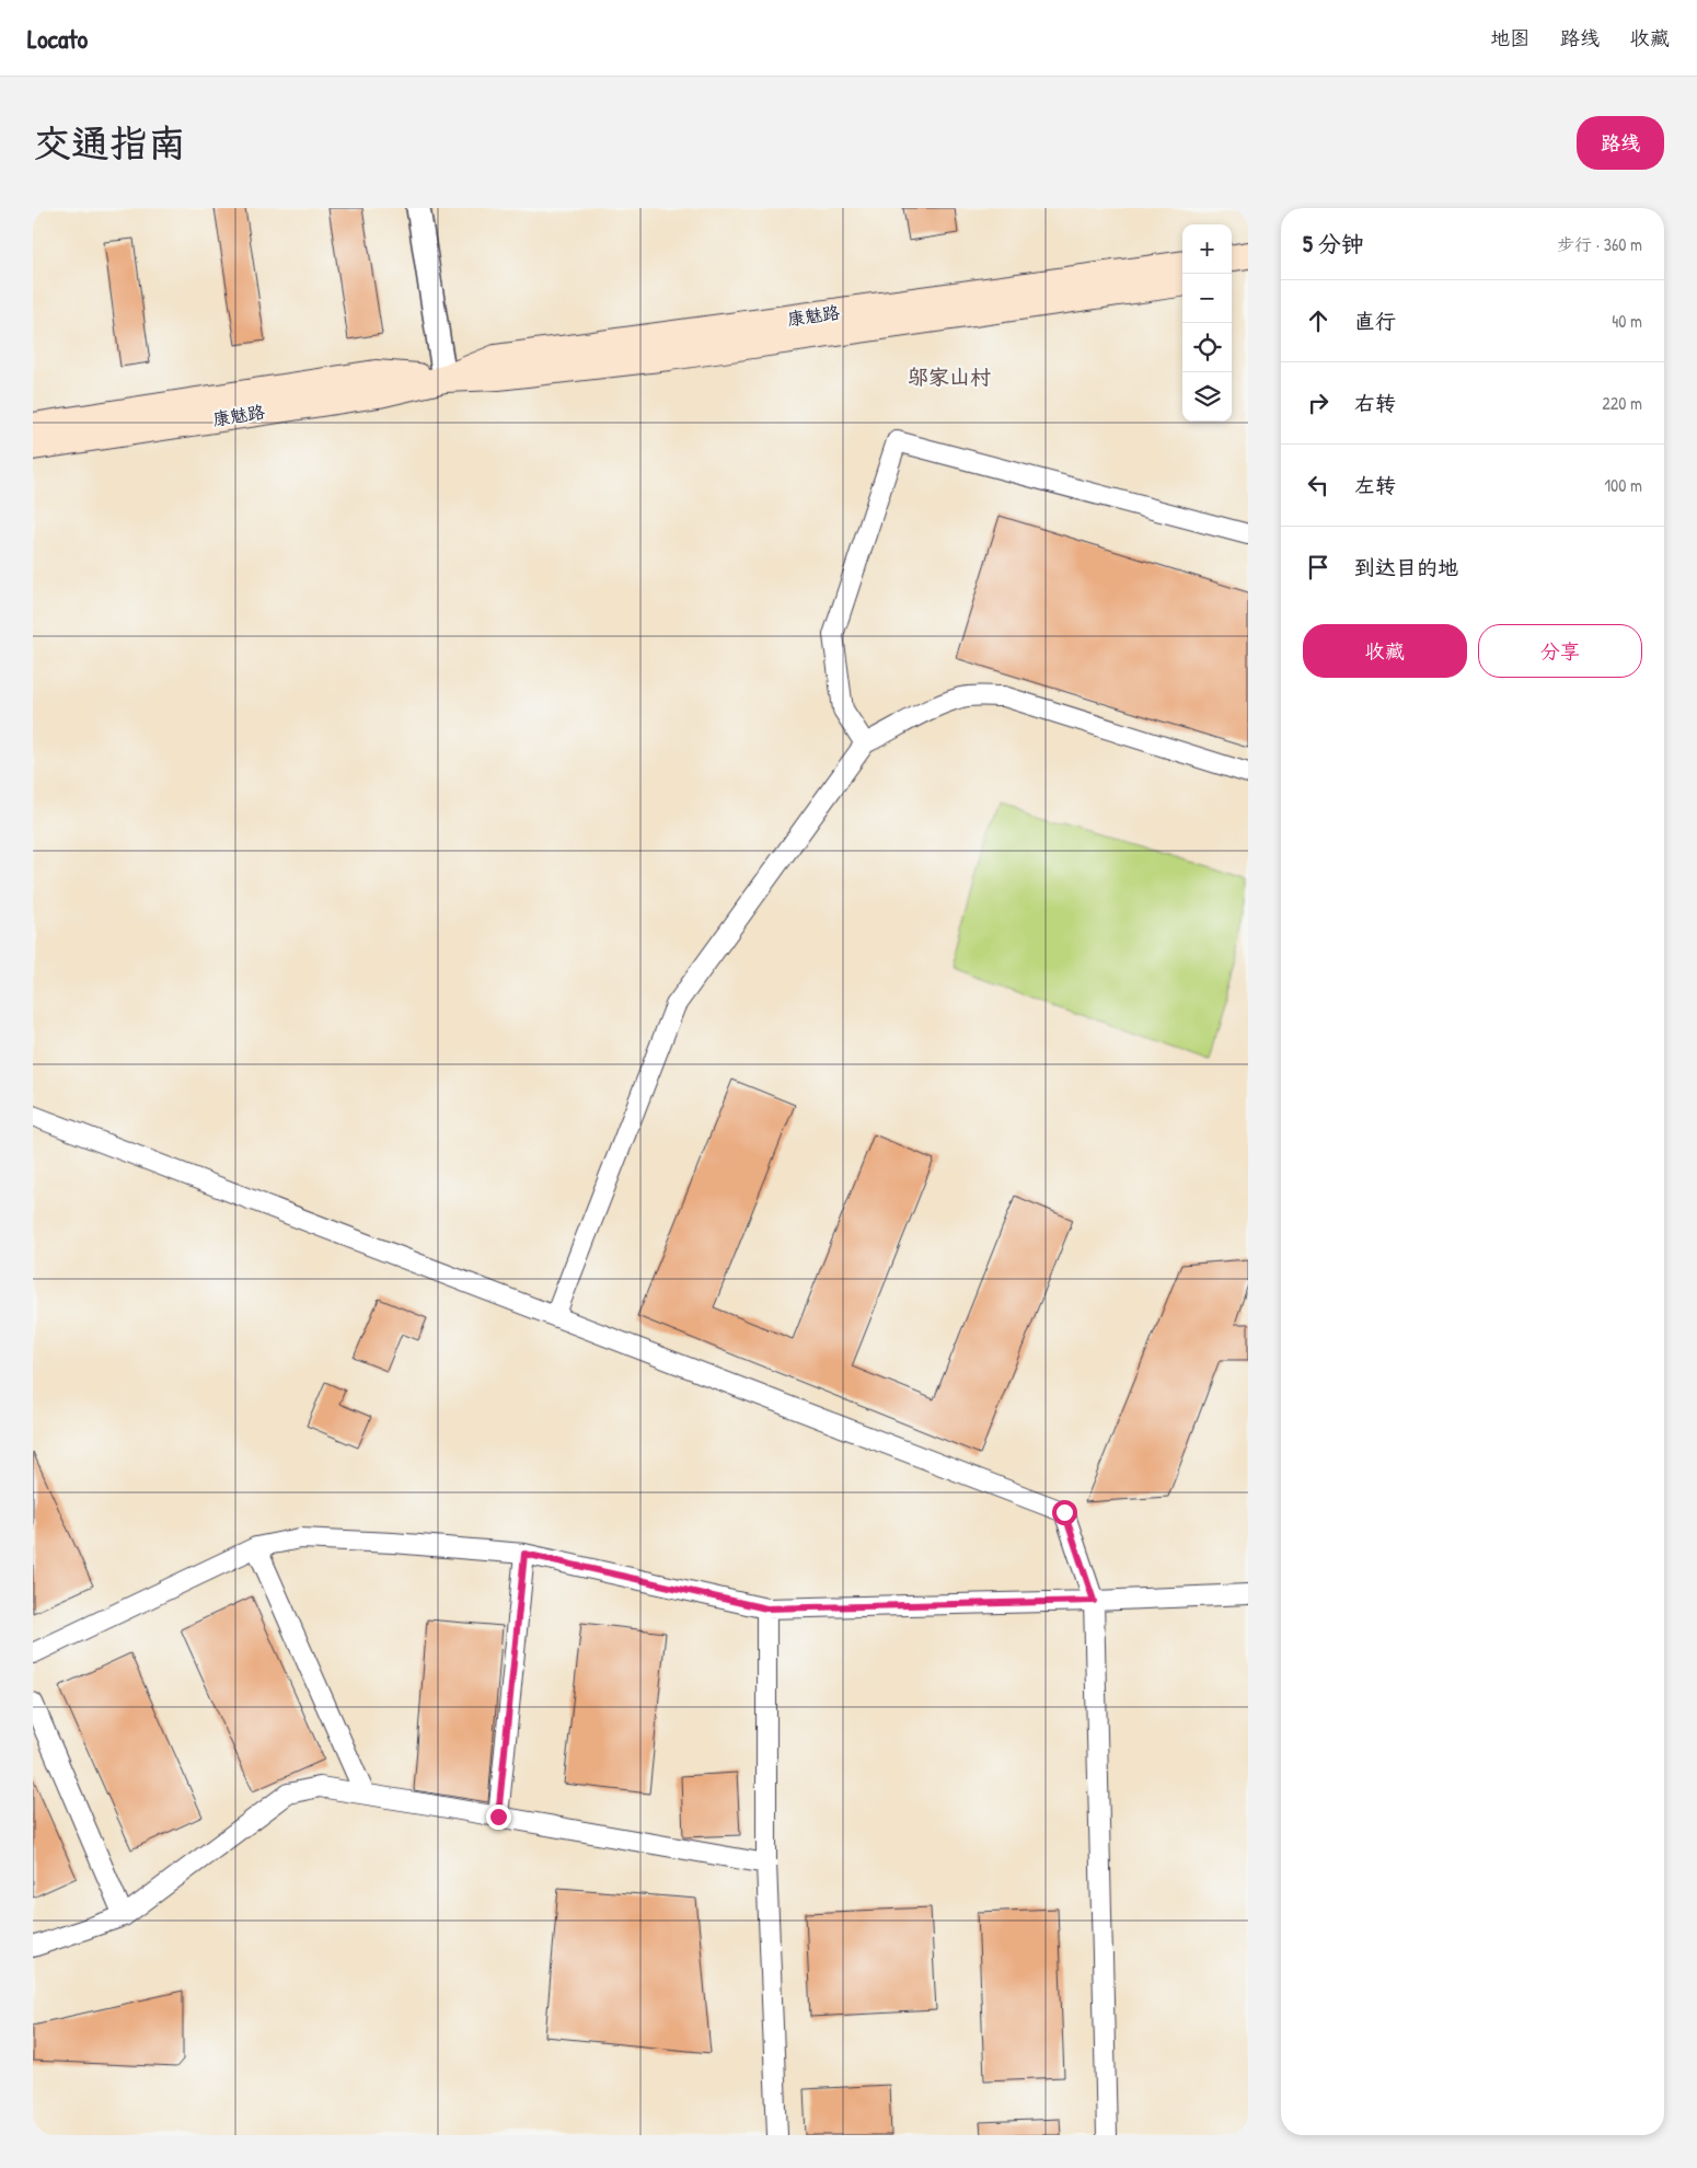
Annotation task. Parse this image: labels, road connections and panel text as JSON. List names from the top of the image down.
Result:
{
  "streets": {
    "main road": ["康魅路"]
  },
  "districts": ["邬家山村"],
  "page": {
    "header": "Locato",
    "nav": ["地图", "路线", "收藏"],
    "buttons": [
      "路线",
      ["收藏", "分享"]
    ],
    "title": "交通指南",
    "heading": ["5 分钟", "步行 · 360 m"],
    "map_buttons": ["+", "−"],
    "list": [
      ["直行", "40 m"],
      ["右转", "220 m"],
      ["左转", "100 m"],
      "到达目的地"
    ]
  }
}
